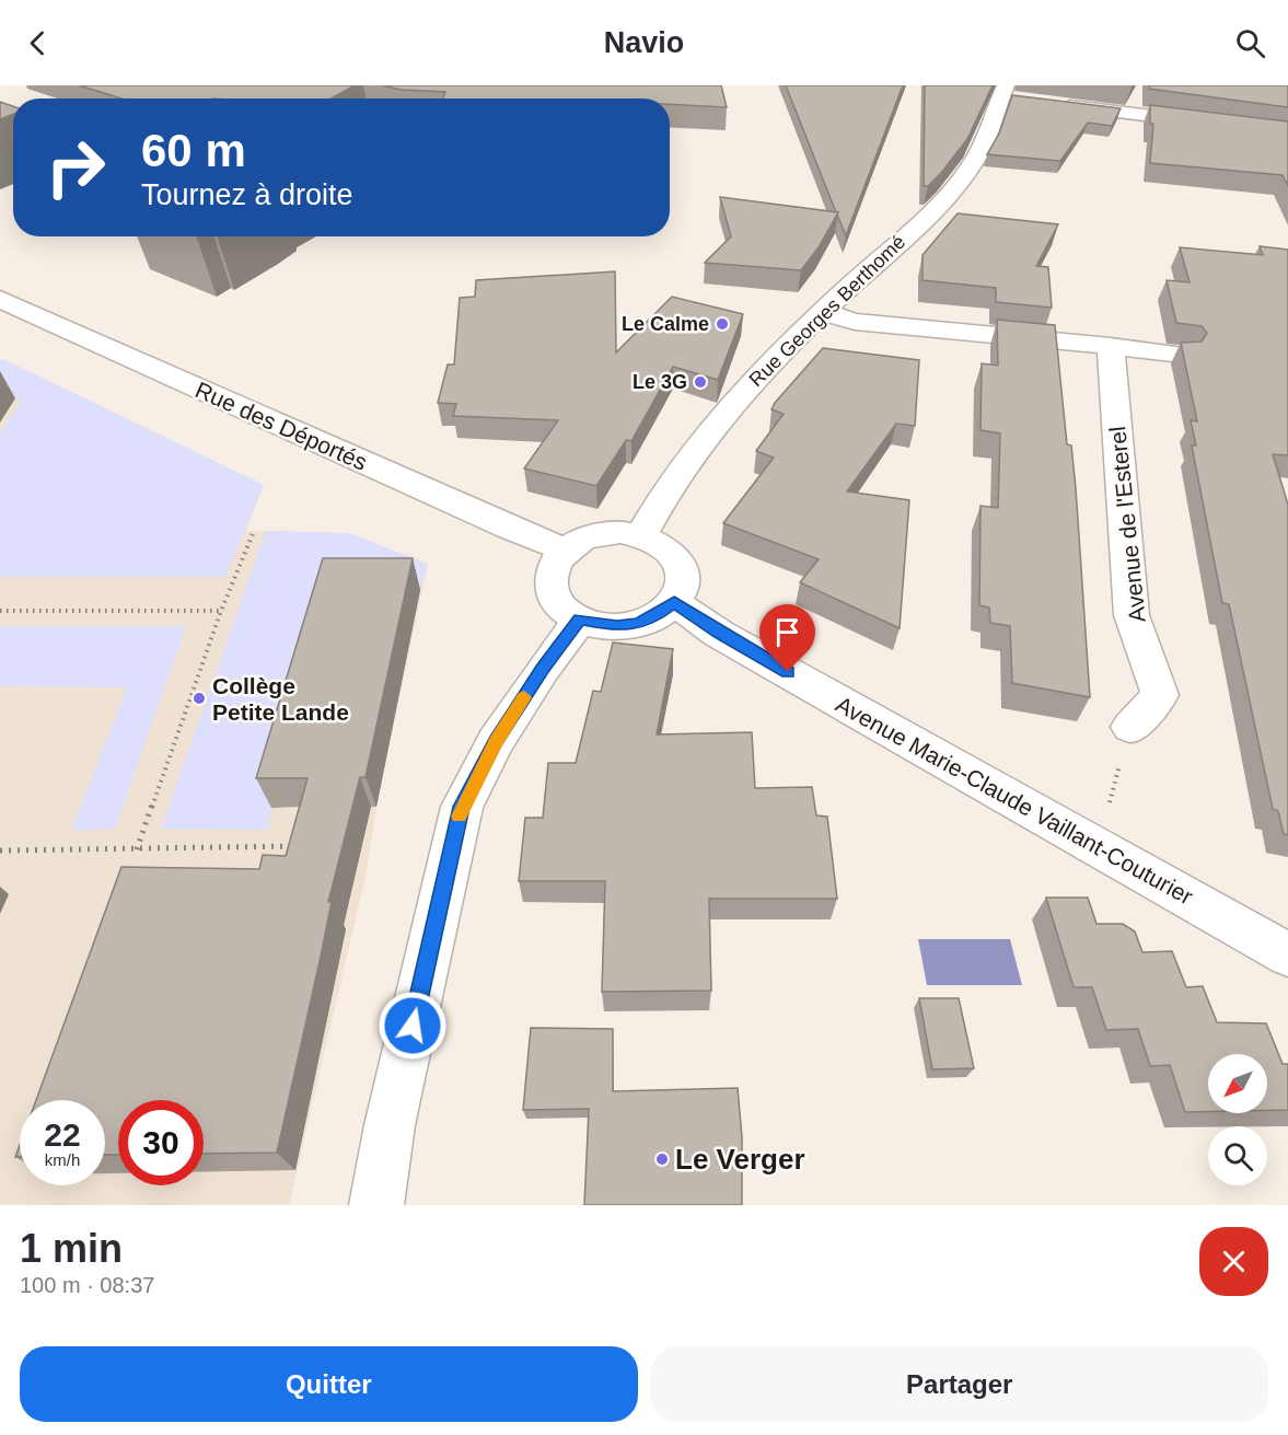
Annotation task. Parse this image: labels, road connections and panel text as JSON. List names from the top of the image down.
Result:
{
  "streets": {
    "street": [
      "Rue Georges Berthomé",
      "Rue des Déportés",
      "Avenue de l'Esterel",
      "Avenue Marie-Claude Vaillant-Couturier"
    ]
  },
  "crossings": [
    ["Rue Georges Berthomé", "Rue des Déportés"],
    ["Rue Georges Berthomé", "Avenue Marie-Claude Vaillant-Couturier"],
    ["Rue des Déportés", "Avenue Marie-Claude Vaillant-Couturier"]
  ],
  "places": [
    "Le Calme",
    "Le 3G",
    "Collège Petite Lande",
    "Le Verger"
  ],
  "north": "bottom left",
  "page": {
    "header": "Navio",
    "turn": ["60 m", "Tournez à droite"],
    "speed": "22 km/h",
    "limit": "30",
    "heading": ["1 min", "100 m · 08:37"],
    "buttons": ["Quitter", "Partager"]
  }
}
